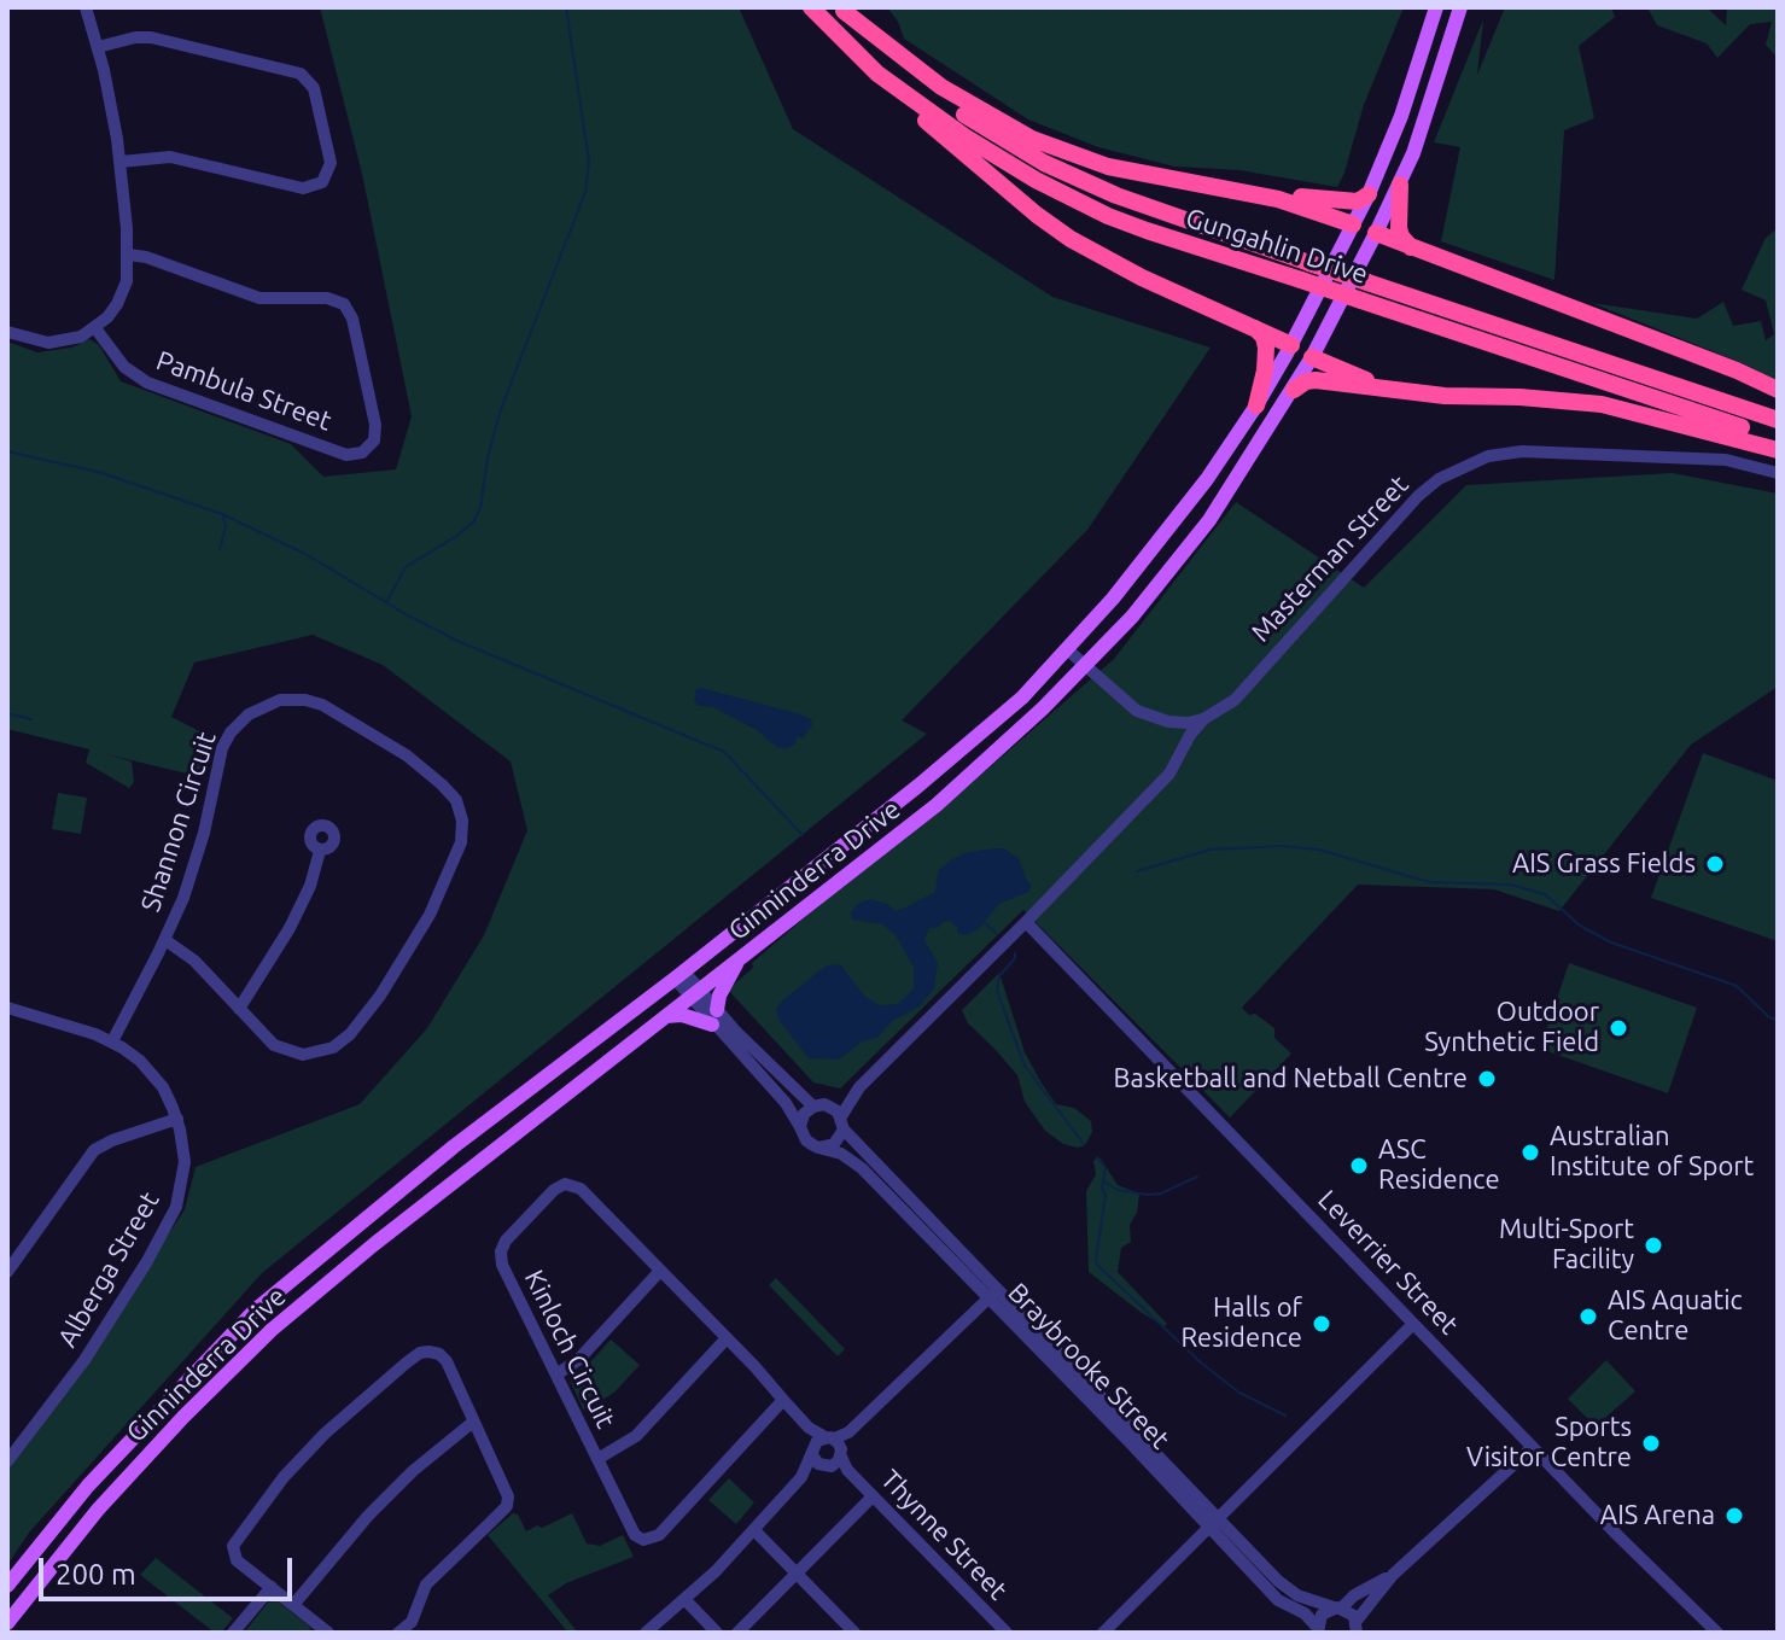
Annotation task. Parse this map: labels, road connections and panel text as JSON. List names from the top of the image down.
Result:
{
  "streets": {
    "highway": ["Gungahlin Drive"],
    "main road": ["Ginninderra Drive"],
    "street": [
      "Pambula Street",
      "Masterman Street",
      "Shannon Circuit",
      "Leverrier Street",
      "Alberga Street",
      "Kinloch Circuit",
      "Braybrooke Street",
      "Thynne Street"
    ]
  },
  "crossings": [
    ["Masterman Street", "Leverrier Street"],
    ["Masterman Street", "Braybrooke Street"],
    ["Shannon Circuit", "Alberga Street"],
    ["Kinloch Circuit", "Thynne Street"]
  ],
  "places": [
    "AIS Grass Fields",
    "Outdoor Synthetic Field",
    "Basketball and Netball Centre",
    "Australian Institute of Sport",
    "ASC Residence",
    "Multi-Sport Facility",
    "AIS Aquatic Centre",
    "Halls of Residence",
    "Sports Visitor Centre",
    "AIS Arena"
  ],
  "scale_bar": "200 m"
}
